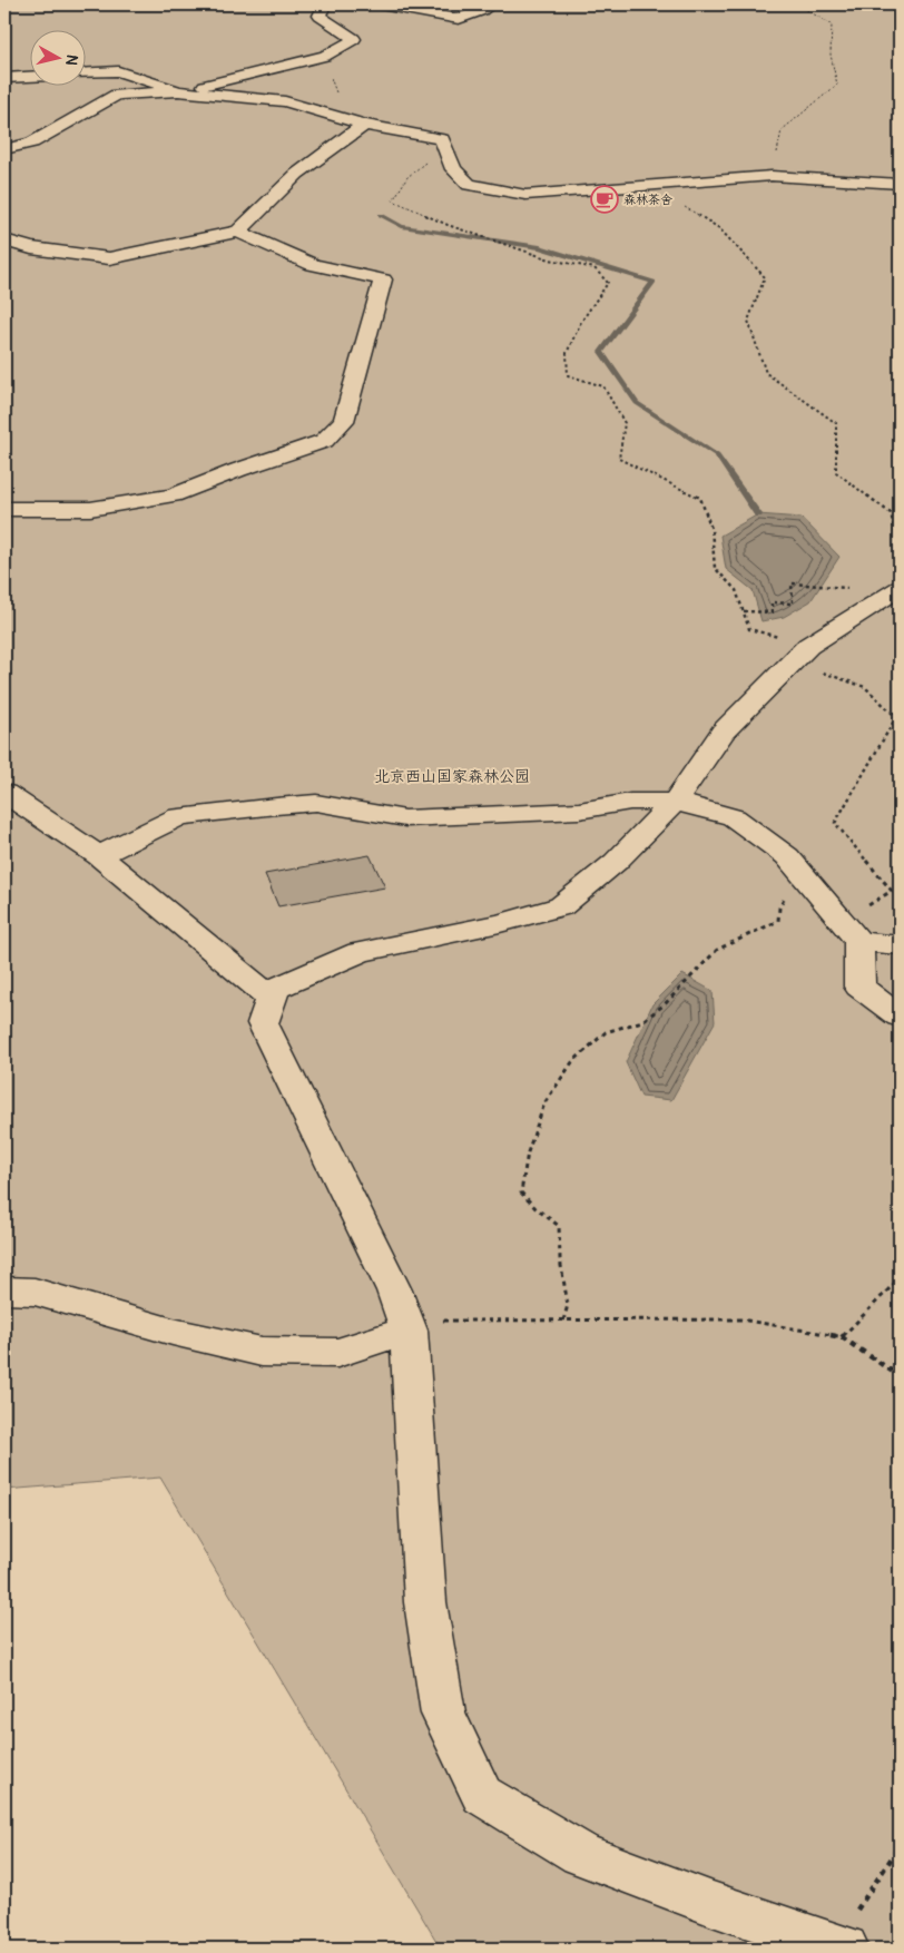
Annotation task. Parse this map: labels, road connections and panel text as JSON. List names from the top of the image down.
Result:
{
  "parks": ["北京西山国家森林公园"],
  "places": {
    "cafe": ["森林茶舍"]
  },
  "north": "right"
}
